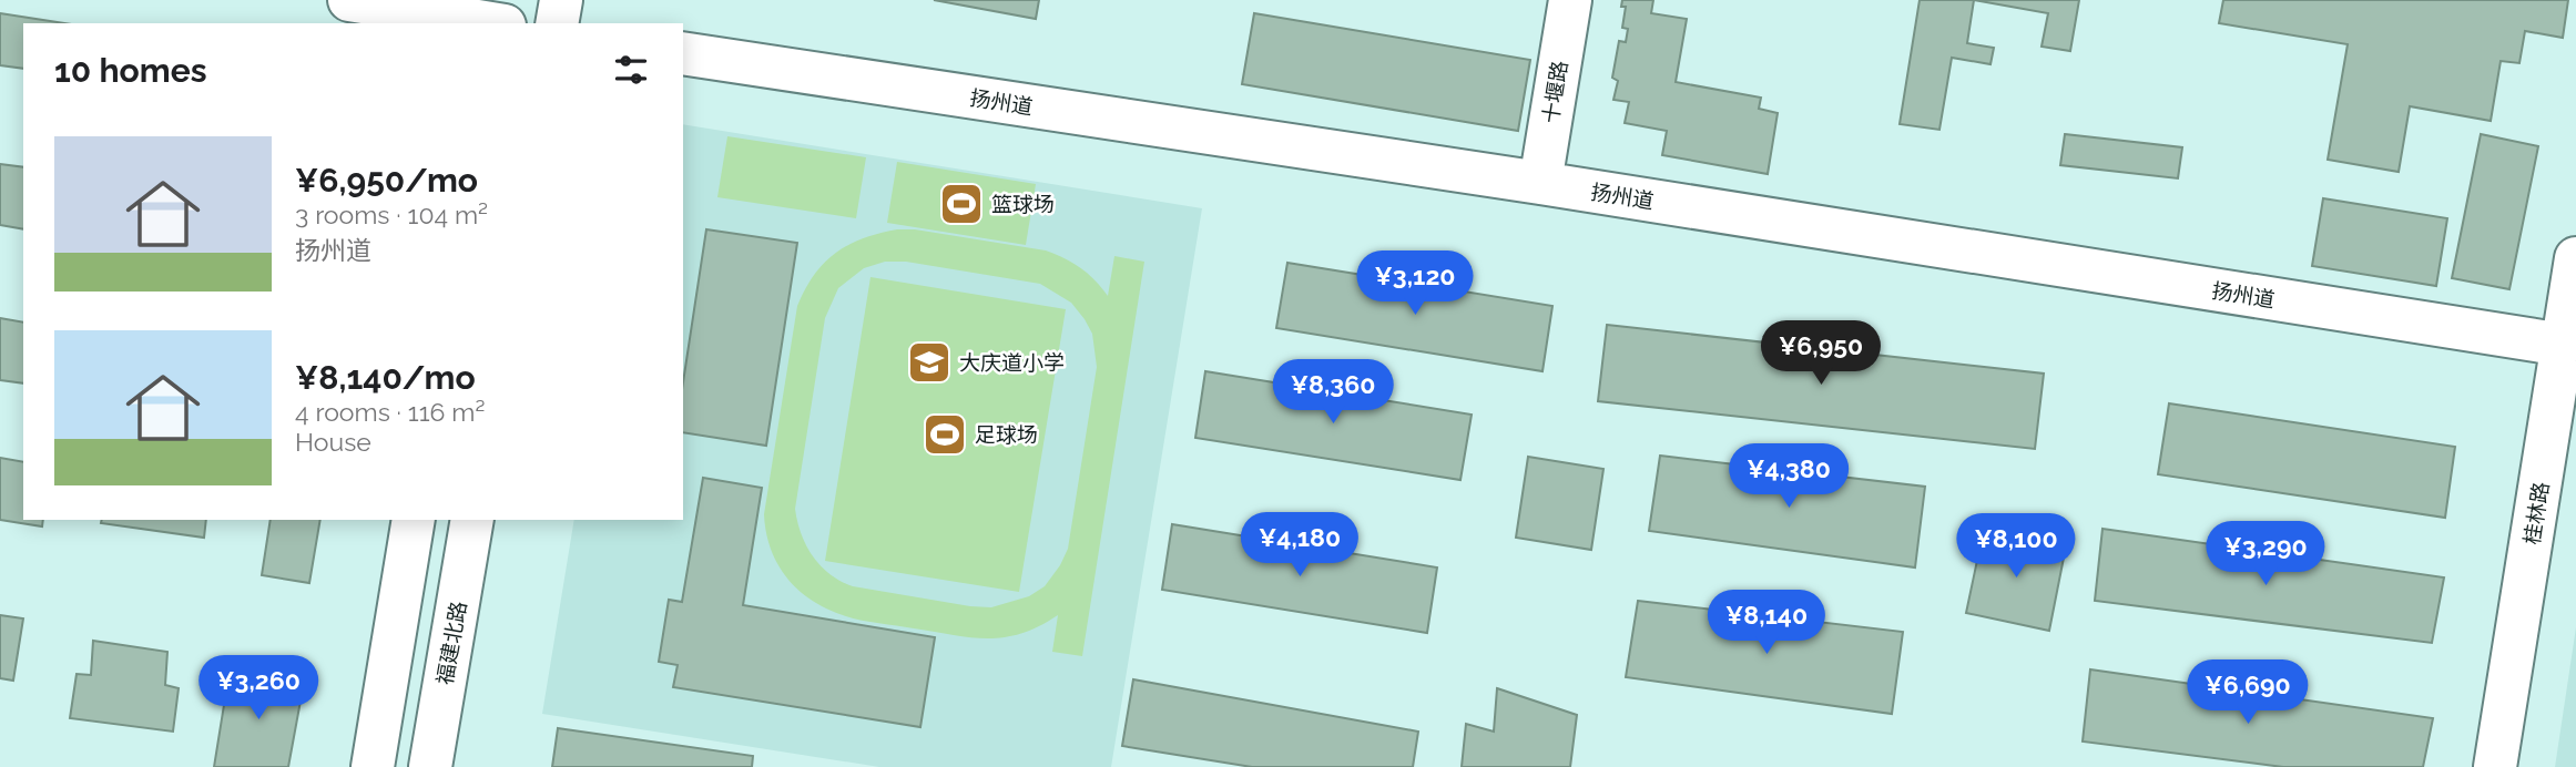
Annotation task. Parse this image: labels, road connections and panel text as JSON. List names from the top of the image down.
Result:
{
  "streets": {
    "street": [
      "十堰路",
      "扬州道",
      "桂林路",
      "福建北路"
    ]
  },
  "crossings": [
    ["十堰路", "扬州道"],
    ["扬州道", "桂林路"]
  ],
  "places": {
    "sports": ["篮球场", "足球场"],
    "school or university": ["大庆道小学"]
  },
  "page": {
    "heading": "10 homes",
    "list": [
      {
        "name": "¥6,950/mo",
        "note": "3 rooms · 104 m² · 扬州道"
      },
      {
        "name": "¥8,140/mo",
        "note": "4 rooms · 116 m² · House"
      }
    ],
    "price": [
      "¥3,120",
      "¥6,950",
      "¥8,360",
      "¥4,380",
      "¥4,180",
      "¥8,100",
      "¥3,290",
      "¥8,140",
      "¥3,260",
      "¥6,690"
    ]
  }
}
